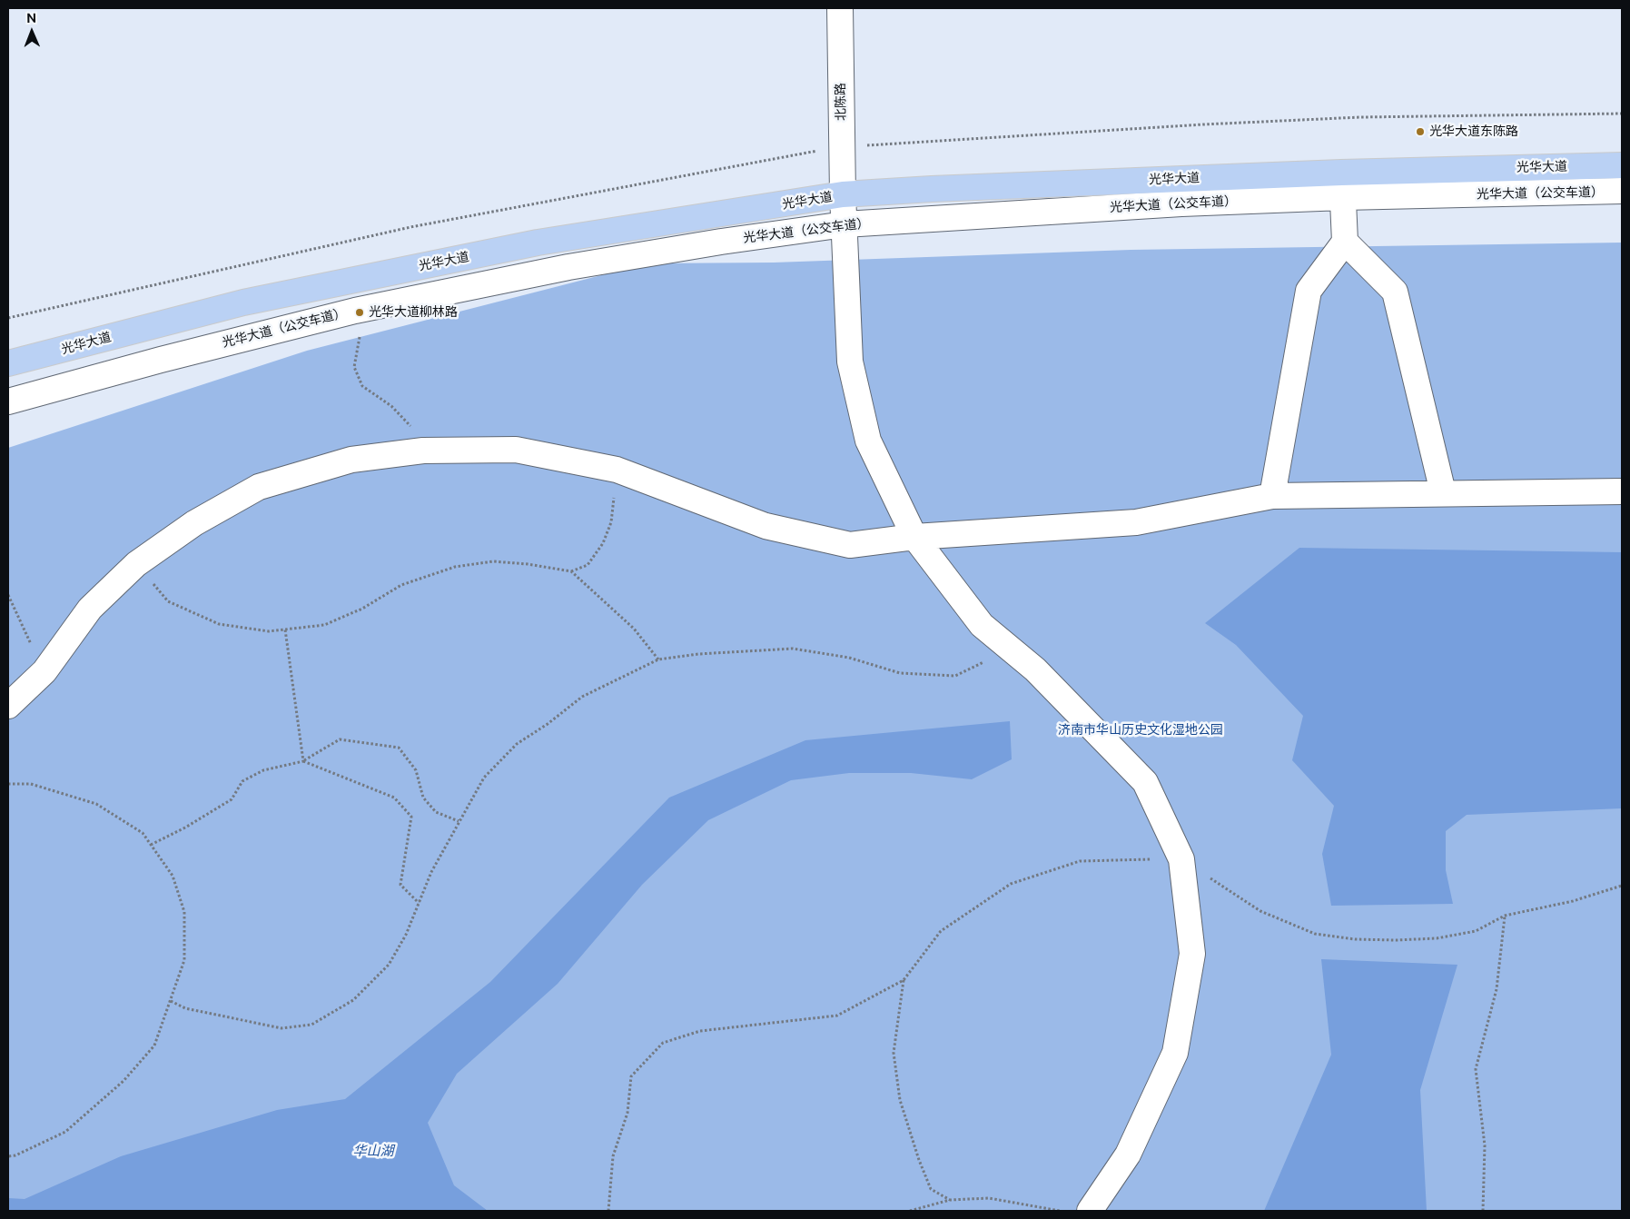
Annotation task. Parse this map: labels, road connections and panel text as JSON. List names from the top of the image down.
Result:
{
  "streets": {
    "main road": ["光华大道"],
    "street": ["北陈路", "光华大道（公交车道）"]
  },
  "crossings": [
    ["北陈路", "光华大道"],
    ["北陈路", "光华大道（公交车道）"]
  ],
  "water": ["华山湖"],
  "parks": ["济南市华山历史文化湿地公园"],
  "places": ["光华大道东陈路", "光华大道柳林路"],
  "north": "top"
}
